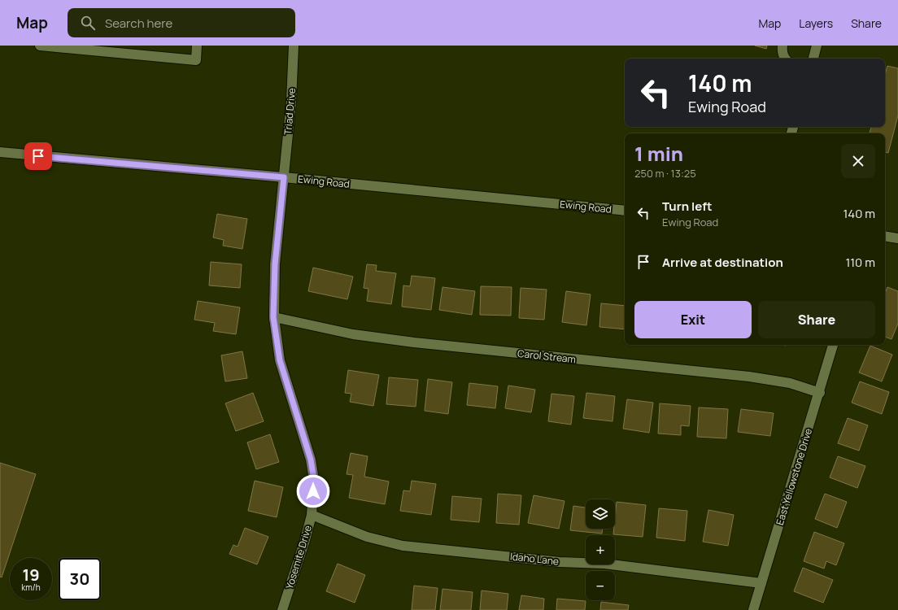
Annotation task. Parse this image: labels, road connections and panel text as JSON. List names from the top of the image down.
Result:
{
  "streets": {
    "street": [
      "Triad Drive",
      "Ewing Road",
      "Carol Stream",
      "East Yellowstone Drive",
      "Yosemite Drive",
      "Idaho Lane"
    ]
  },
  "crossings": [
    ["Triad Drive", "Ewing Road"],
    ["Triad Drive", "Yosemite Drive"],
    ["Ewing Road", "Yosemite Drive"],
    ["Carol Stream", "East Yellowstone Drive"],
    ["Carol Stream", "Yosemite Drive"],
    ["East Yellowstone Drive", "Idaho Lane"],
    ["Yosemite Drive", "Idaho Lane"]
  ],
  "page": {
    "header": "Map",
    "search": "Search here",
    "nav": ["Map", "Layers", "Share"],
    "turn": ["140 m", "Ewing Road"],
    "heading": ["1 min", "250 m · 13:25"],
    "list": [
      {
        "name": "Turn left",
        "note": "Ewing Road",
        "value": "140 m"
      },
      {
        "name": "Arrive at destination",
        "value": "110 m"
      }
    ],
    "buttons": ["Exit", "Share"],
    "map_buttons": ["+", "−"],
    "speed": "19 km/h",
    "limit": "30"
  }
}
